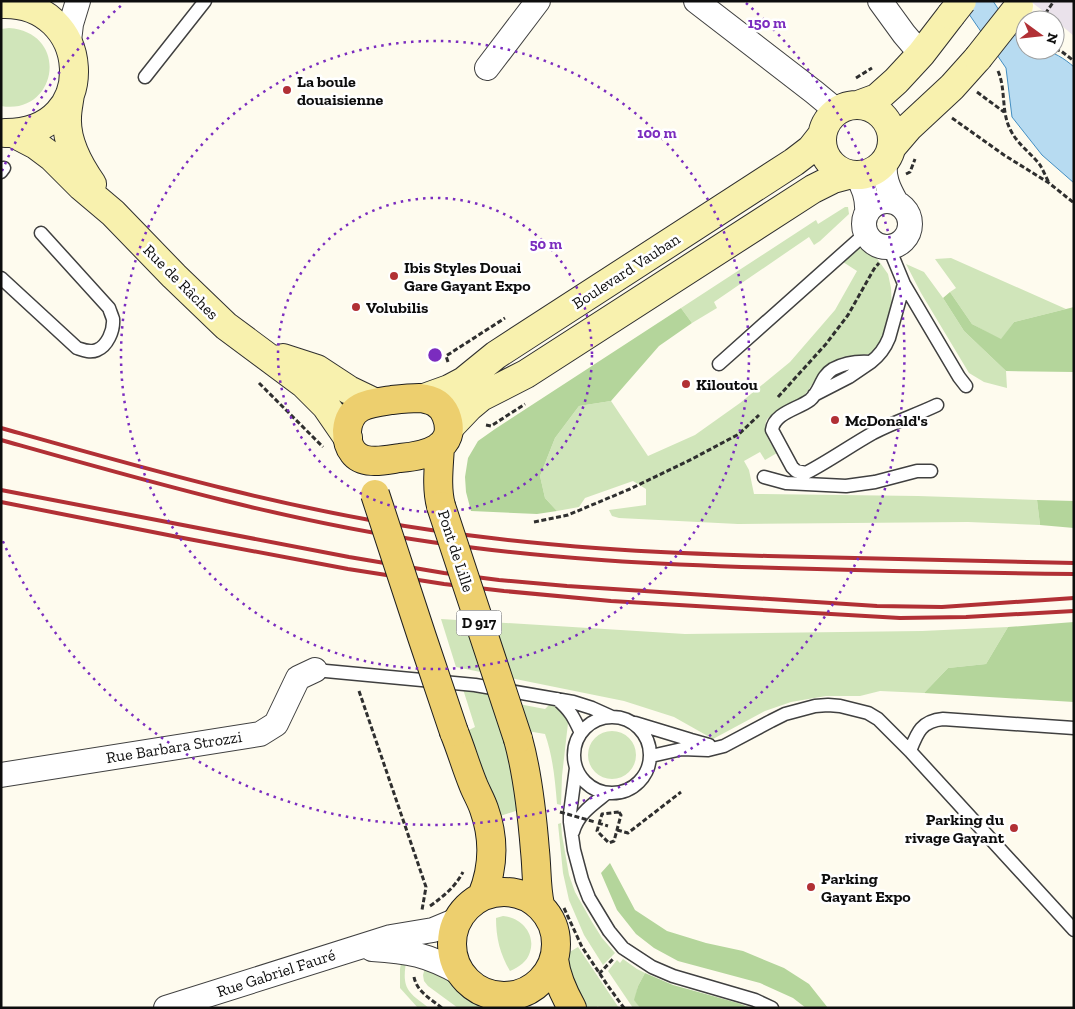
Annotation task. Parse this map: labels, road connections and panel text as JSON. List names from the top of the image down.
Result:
{
  "streets": {
    "main road": [
      "Boulevard Vauban",
      "Rue de Râches",
      "Pont de Lille",
      "D 917"
    ],
    "street": ["Rue Barbara Strozzi", "Rue Gabriel Fauré"]
  },
  "crossings": [
    ["Boulevard Vauban", "Rue de Râches"],
    ["Boulevard Vauban", "Pont de Lille"],
    ["Rue de Râches", "Pont de Lille"],
    ["Pont de Lille", "Rue Gabriel Fauré"]
  ],
  "places": [
    "La boule douaisienne",
    "Ibis Styles Douai Gare Gayant Expo",
    "Volubilis",
    "Kiloutou",
    "McDonald's",
    "Parking du rivage Gayant",
    "Parking Gayant Expo"
  ],
  "north": "right",
  "rings": ["150 m", "100 m", "50 m"]
}
